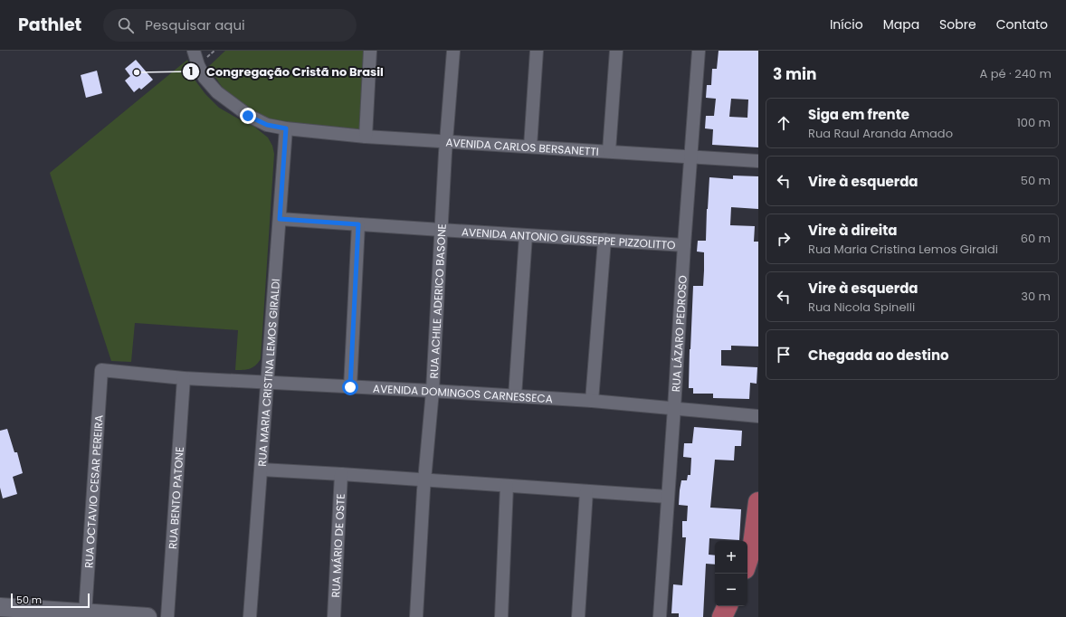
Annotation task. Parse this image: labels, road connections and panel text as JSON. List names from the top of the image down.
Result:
{
  "streets": {
    "street": [
      "AVENIDA CARLOS BERSANETTI",
      "AVENIDA ANTONIO GIUSSEPPE PIZZOLITTO",
      "RUA ACHILE ADERICO BASONE",
      "RUA LÁZARO PEDROSO",
      "RUA MARIA CRISTINA LEMOS GIRALDI",
      "AVENIDA DOMINGOS CARNESSECA",
      "RUA OCTAVIO CESAR PEREIRA",
      "RUA BENTO PATONE",
      "RUA MÁRIO DE OSTE"
    ]
  },
  "crossings": [
    ["AVENIDA CARLOS BERSANETTI", "RUA ACHILE ADERICO BASONE"],
    ["AVENIDA CARLOS BERSANETTI", "RUA LÁZARO PEDROSO"],
    ["AVENIDA CARLOS BERSANETTI", "RUA MARIA CRISTINA LEMOS GIRALDI"],
    ["AVENIDA ANTONIO GIUSSEPPE PIZZOLITTO", "RUA ACHILE ADERICO BASONE"],
    ["AVENIDA ANTONIO GIUSSEPPE PIZZOLITTO", "RUA LÁZARO PEDROSO"],
    ["AVENIDA ANTONIO GIUSSEPPE PIZZOLITTO", "RUA MARIA CRISTINA LEMOS GIRALDI"],
    ["RUA ACHILE ADERICO BASONE", "AVENIDA DOMINGOS CARNESSECA"],
    ["RUA LÁZARO PEDROSO", "AVENIDA DOMINGOS CARNESSECA"],
    ["RUA MARIA CRISTINA LEMOS GIRALDI", "AVENIDA DOMINGOS CARNESSECA"],
    ["AVENIDA DOMINGOS CARNESSECA", "RUA OCTAVIO CESAR PEREIRA"],
    ["AVENIDA DOMINGOS CARNESSECA", "RUA BENTO PATONE"]
  ],
  "places": ["Congregação Cristã no Brasil"],
  "scale_bar": "50 m",
  "page": {
    "header": "Pathlet",
    "search": "Pesquisar aqui",
    "nav": [
      "Início",
      "Mapa",
      "Sobre",
      "Contato"
    ],
    "heading": ["3 min", "A pé · 240 m"],
    "list": [
      ["Siga em frente", "Rua Raul Aranda Amado", "100 m"],
      ["Vire à esquerda", "50 m"],
      ["Vire à direita", "Rua Maria Cristina Lemos Giraldi", "60 m"],
      ["Vire à esquerda", "Rua Nicola Spinelli", "30 m"],
      "Chegada ao destino"
    ],
    "map_buttons": ["+", "−"],
    "scale": "50 m"
  }
}
